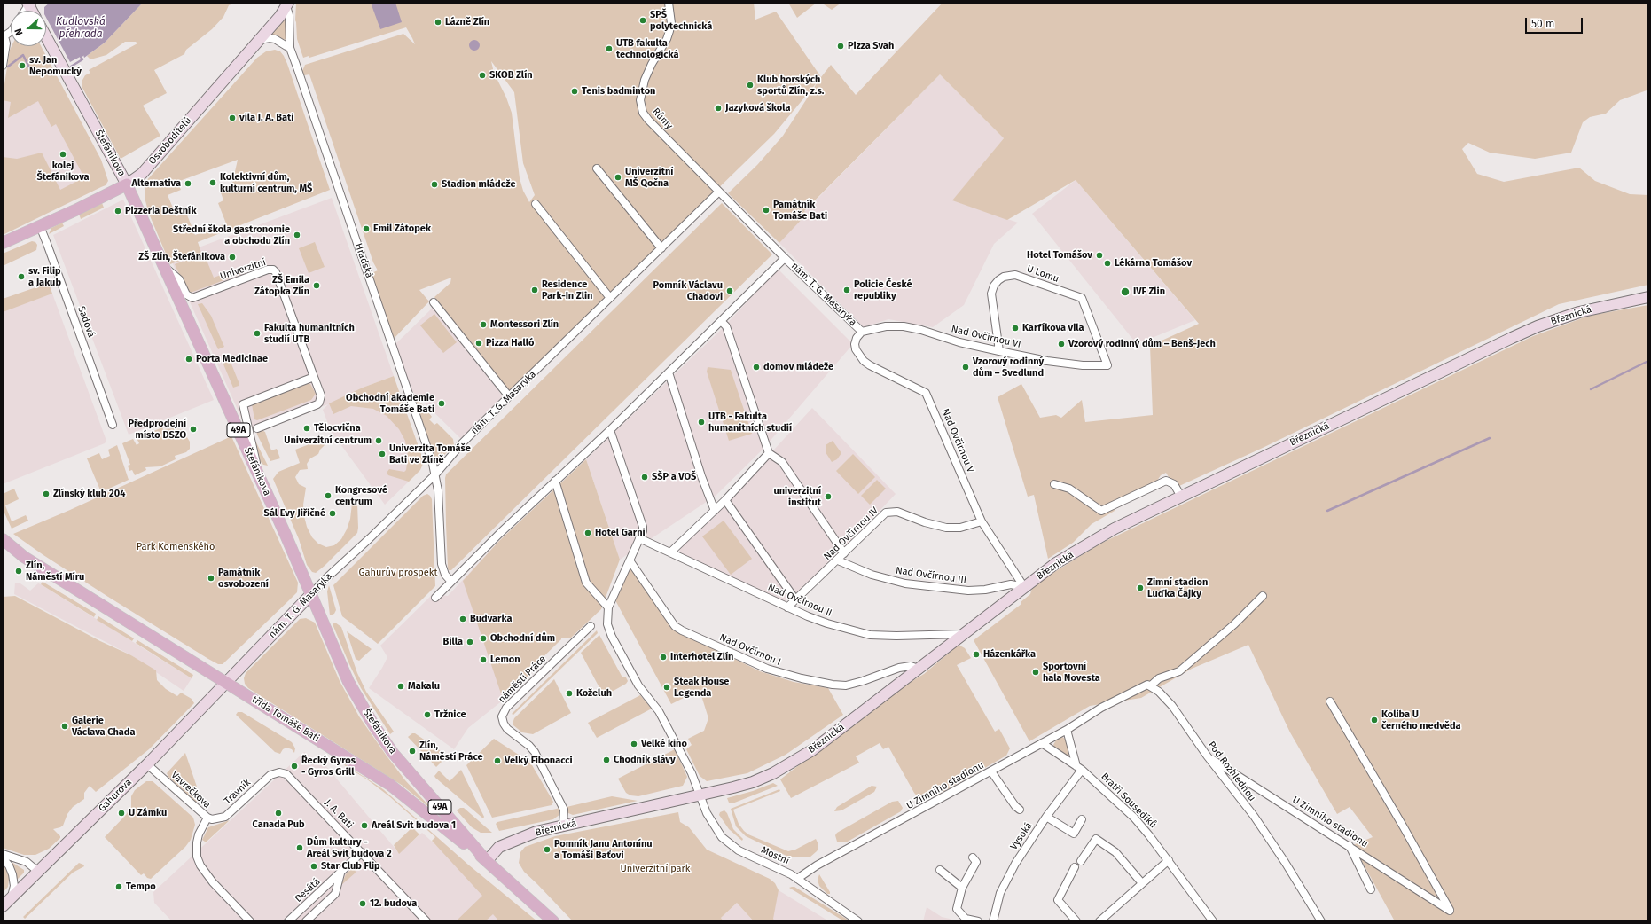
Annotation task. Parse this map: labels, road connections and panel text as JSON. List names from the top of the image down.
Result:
{
  "streets": {
    "main road": [
      "Osvoboditelů",
      "Štefánikova",
      "Hradská",
      "nám. T. G. Masaryka",
      "Březnická",
      "49A",
      "třída Tomáše Bati",
      "Gahurova"
    ],
    "street": [
      "Růmy",
      "Univerzitní",
      "U Lomu",
      "Sadová",
      "Nad Ovčírnou VI",
      "Nad Ovčírnou V",
      "Nad Ovčírnou IV",
      "Nad Ovčírnou III",
      "Nad Ovčírnou II",
      "Nad Ovčírnou I",
      "náměstí Práce",
      "Pod Rozhlednou",
      "U Zimního stadionu",
      "Vavrečkova",
      "Trávník",
      "Bratří Sousedíků",
      "J. A. Bati",
      "Vysoká",
      "Mostní",
      "Desátá"
    ]
  },
  "crossings": [
    ["Růmy", "nám. T. G. Masaryka"],
    ["Osvoboditelů", "Štefánikova"],
    ["Osvoboditelů", "Hradská"],
    ["Osvoboditelů", "Sadová"],
    ["Štefánikova", "Univerzitní"],
    ["Štefánikova", "nám. T. G. Masaryka"],
    ["Štefánikova", "Březnická"],
    ["Štefánikova", "třída Tomáše Bati"],
    ["Hradská", "nám. T. G. Masaryka"],
    ["U Lomu", "Nad Ovčírnou VI"],
    ["nám. T. G. Masaryka", "Nad Ovčírnou VI"],
    ["nám. T. G. Masaryka", "Nad Ovčírnou V"],
    ["nám. T. G. Masaryka", "třída Tomáše Bati"],
    ["nám. T. G. Masaryka", "Gahurova"],
    ["Březnická", "Nad Ovčírnou V"],
    ["Březnická", "Nad Ovčírnou III"],
    ["Březnická", "Nad Ovčírnou II"],
    ["Březnická", "Nad Ovčírnou I"],
    ["Březnická", "náměstí Práce"],
    ["Březnická", "třída Tomáše Bati"],
    ["Březnická", "Mostní"],
    ["Nad Ovčírnou VI", "Nad Ovčírnou V"],
    ["Nad Ovčírnou V", "Nad Ovčírnou IV"],
    ["Nad Ovčírnou V", "Nad Ovčírnou III"],
    ["Nad Ovčírnou IV", "Nad Ovčírnou III"],
    ["Nad Ovčírnou IV", "Nad Ovčírnou II"],
    ["třída Tomáše Bati", "Gahurova"],
    ["Pod Rozhlednou", "U Zimního stadionu"],
    ["U Zimního stadionu", "Bratří Sousedíků"],
    ["U Zimního stadionu", "Mostní"],
    ["Vavrečkova", "Trávník"],
    ["Vavrečkova", "Gahurova"],
    ["Trávník", "J. A. Bati"],
    ["Bratří Sousedíků", "Vysoká"],
    ["J. A. Bati", "Desátá"]
  ],
  "water": ["Kudlovská přehrada"],
  "parks": ["Park Komenského", "Gahurův prospekt", "Univerzitní park"],
  "places": [
    "SPŠ polytechnická",
    "Lázně Zlín",
    "Pizza Svah",
    "UTB fakulta technologická",
    "sv. Jan Nepomucký",
    "SKOB Zlín",
    "Klub horských sportů Zlín, z.s.",
    "Tenis badminton",
    "Jazyková škola",
    "vila J. A. Bati",
    "kolej Štefánikova",
    "Univerzitní MŠ Qočna",
    "Kolektivní dům, kulturní centrum, MŠ",
    "Alternativa",
    "Stadion mládeže",
    "Památník Tomáše Bati",
    "Pizzeria Deštník",
    "Emil Zátopek",
    "Střední škola gastronomie a obchodu Zlín",
    "Hotel Tomášov",
    "ZŠ Zlín, Štefánikova",
    "Lékárna Tomášov",
    "sv. Filip a Jakub",
    "ZŠ Emila Zátopka Zlín",
    "Residence Park-In Zlin",
    "Policie České republiky",
    "Pomník Václavu Chadovi",
    "IVF Zlin",
    "Montessori Zlín",
    "Karfíkova vila",
    "Fakulta humanitních studií UTB",
    "Pizza Halló",
    "Vzorový rodinný dům – Benš-Jech",
    "Porta Medicinae",
    "domov mládeže",
    "Vzorový rodinný dům – Svedlund",
    "Obchodní akademie Tomáše Bati",
    "UTB - Fakulta humanitních studií",
    "Tělocvična",
    "Předprodejní místo DSZO",
    "Univerzitní centrum",
    "Univerzita Tomáše Bati ve Zlíně",
    "SŠP a VOŠ",
    "Zlínský klub 204",
    "Kongresové centrum",
    "univerzitní institut",
    "Sál Evy Jiřičné",
    "Hotel Garni",
    "Zlín, Náměstí Míru",
    "Památník osvobození",
    "Zimní stadion Luďka Čajky",
    "Budvarka",
    "Obchodní dům",
    "Billa",
    "Házenkářka",
    "Interhotel Zlín",
    "Lemon",
    "Sportovní hala Novesta",
    "Makalu",
    "Steak House Legenda",
    "Koželuh",
    "Tržnice",
    "Koliba U černého medvěda",
    "Galerie Václava Chada",
    "Velké kino",
    "Zlín, Náměstí Práce",
    "Chodník slávy",
    "Velký Fibonacci",
    "Řecký Gyros - Gyros Grill",
    "U Zámku",
    "Canada Pub",
    "Areál Svit budova 1",
    "Dům kultury - Areál Svit budova 2",
    "Pomník Janu Antonínu a Tomáši Baťovi",
    "Star Club Flip",
    "Tempo",
    "12. budova"
  ],
  "scale_bar": "50 m",
  "north": "left"
}
